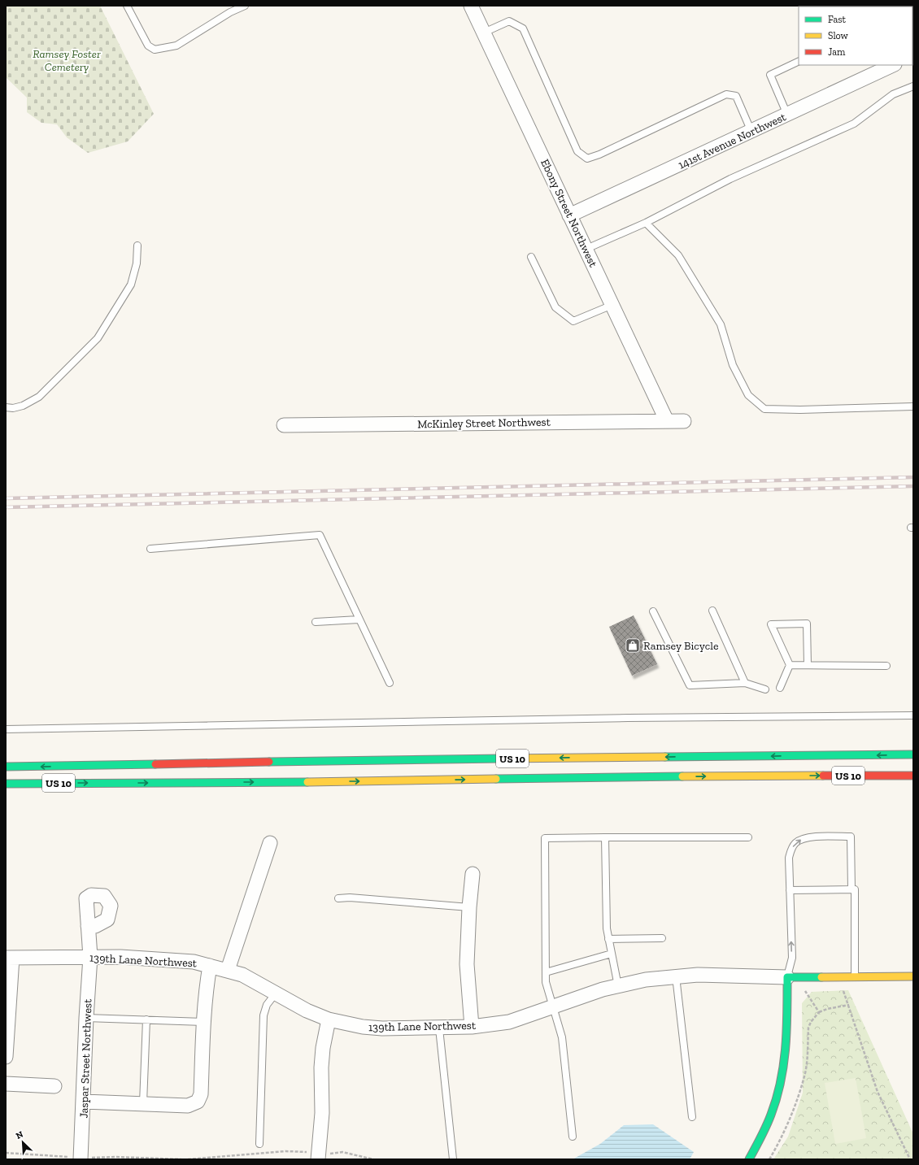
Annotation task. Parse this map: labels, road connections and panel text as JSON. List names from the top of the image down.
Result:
{
  "streets": {
    "main road": ["US 10"],
    "street": [
      "141st Avenue Northwest",
      "Ebony Street Northwest",
      "McKinley Street Northwest",
      "139th Lane Northwest",
      "Jaspar Street Northwest"
    ]
  },
  "crossings": [
    ["141st Avenue Northwest", "Ebony Street Northwest"],
    ["Ebony Street Northwest", "McKinley Street Northwest"],
    ["139th Lane Northwest", "Jaspar Street Northwest"]
  ],
  "parks": ["Ramsey Foster Cemetery"],
  "places": {
    "shop": ["Ramsey Bicycle"]
  },
  "legend": ["Fast", "Slow", "Jam"],
  "north": "top left"
}
